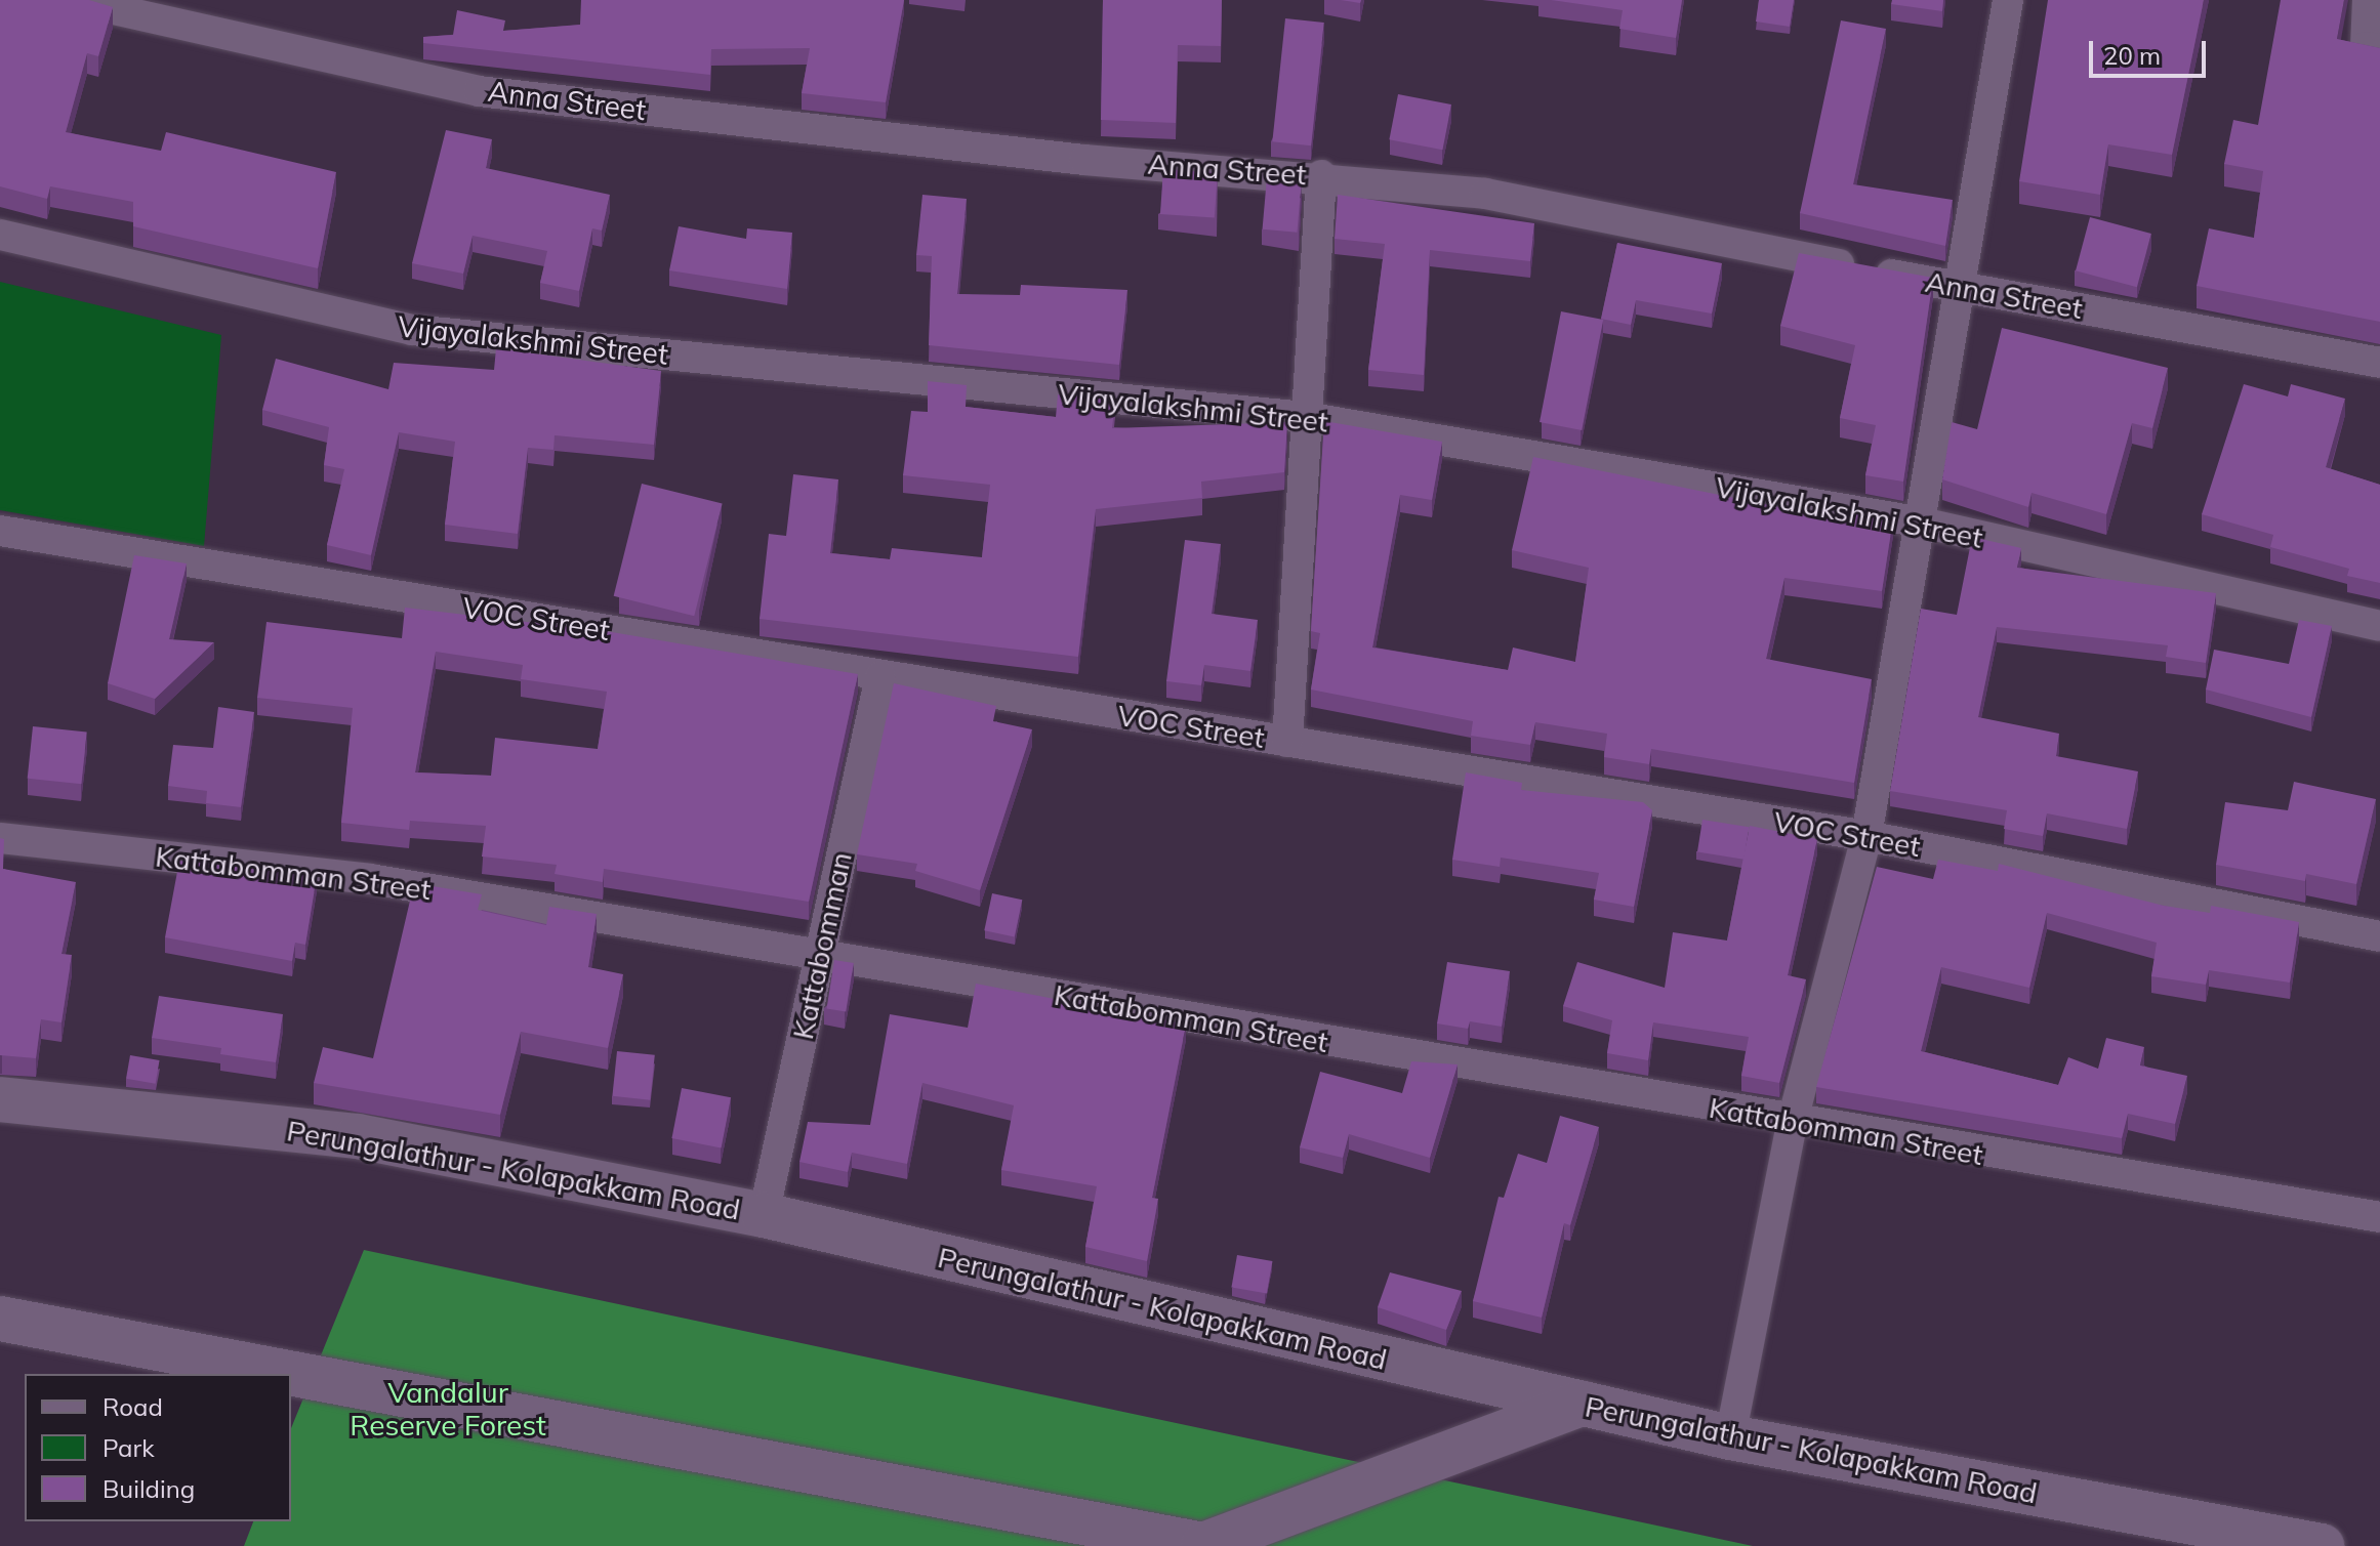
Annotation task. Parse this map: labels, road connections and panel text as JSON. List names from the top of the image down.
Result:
{
  "streets": {
    "main road": ["Perungalathur - Kolapakkam Road"],
    "street": [
      "Anna Street",
      "Vijayalakshmi Street",
      "VOC Street",
      "Kattabomman Street",
      "Kattabomman"
    ]
  },
  "crossings": [
    ["VOC Street", "Kattabomman"],
    ["Kattabomman Street", "Kattabomman"],
    ["Kattabomman", "Perungalathur - Kolapakkam Road"]
  ],
  "parks": ["Vandalur Reserve Forest"],
  "legend": ["Road", "Park", "Building"],
  "scale_bar": "20 m"
}
